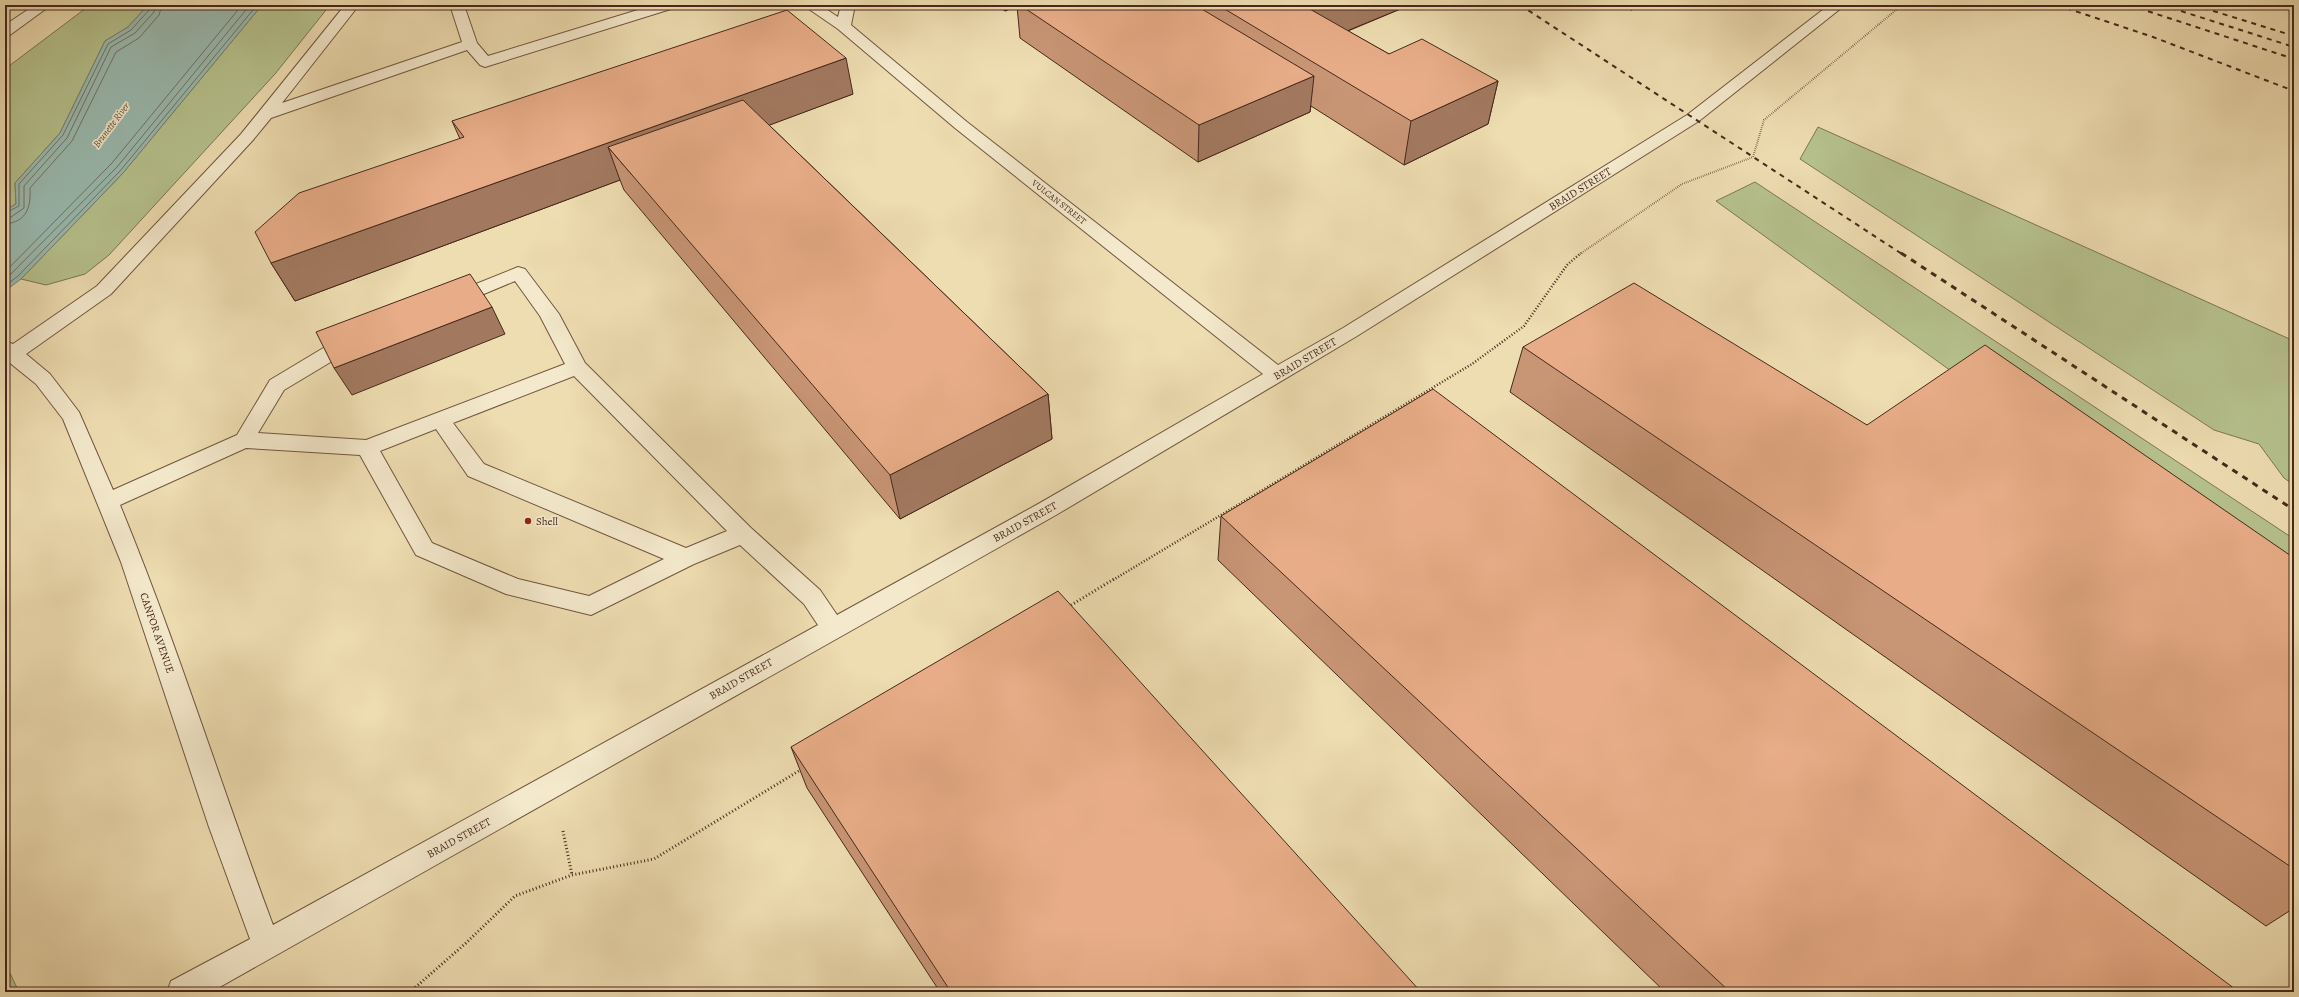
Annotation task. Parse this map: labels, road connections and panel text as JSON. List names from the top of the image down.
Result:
{
  "streets": {
    "street": ["BRAID STREET", "VULCAN STREET", "CANFOR AVENUE"]
  },
  "crossings": [
    ["BRAID STREET", "VULCAN STREET"],
    ["BRAID STREET", "CANFOR AVENUE"]
  ],
  "water": ["Brunette River"],
  "places": ["Shell"]
}
